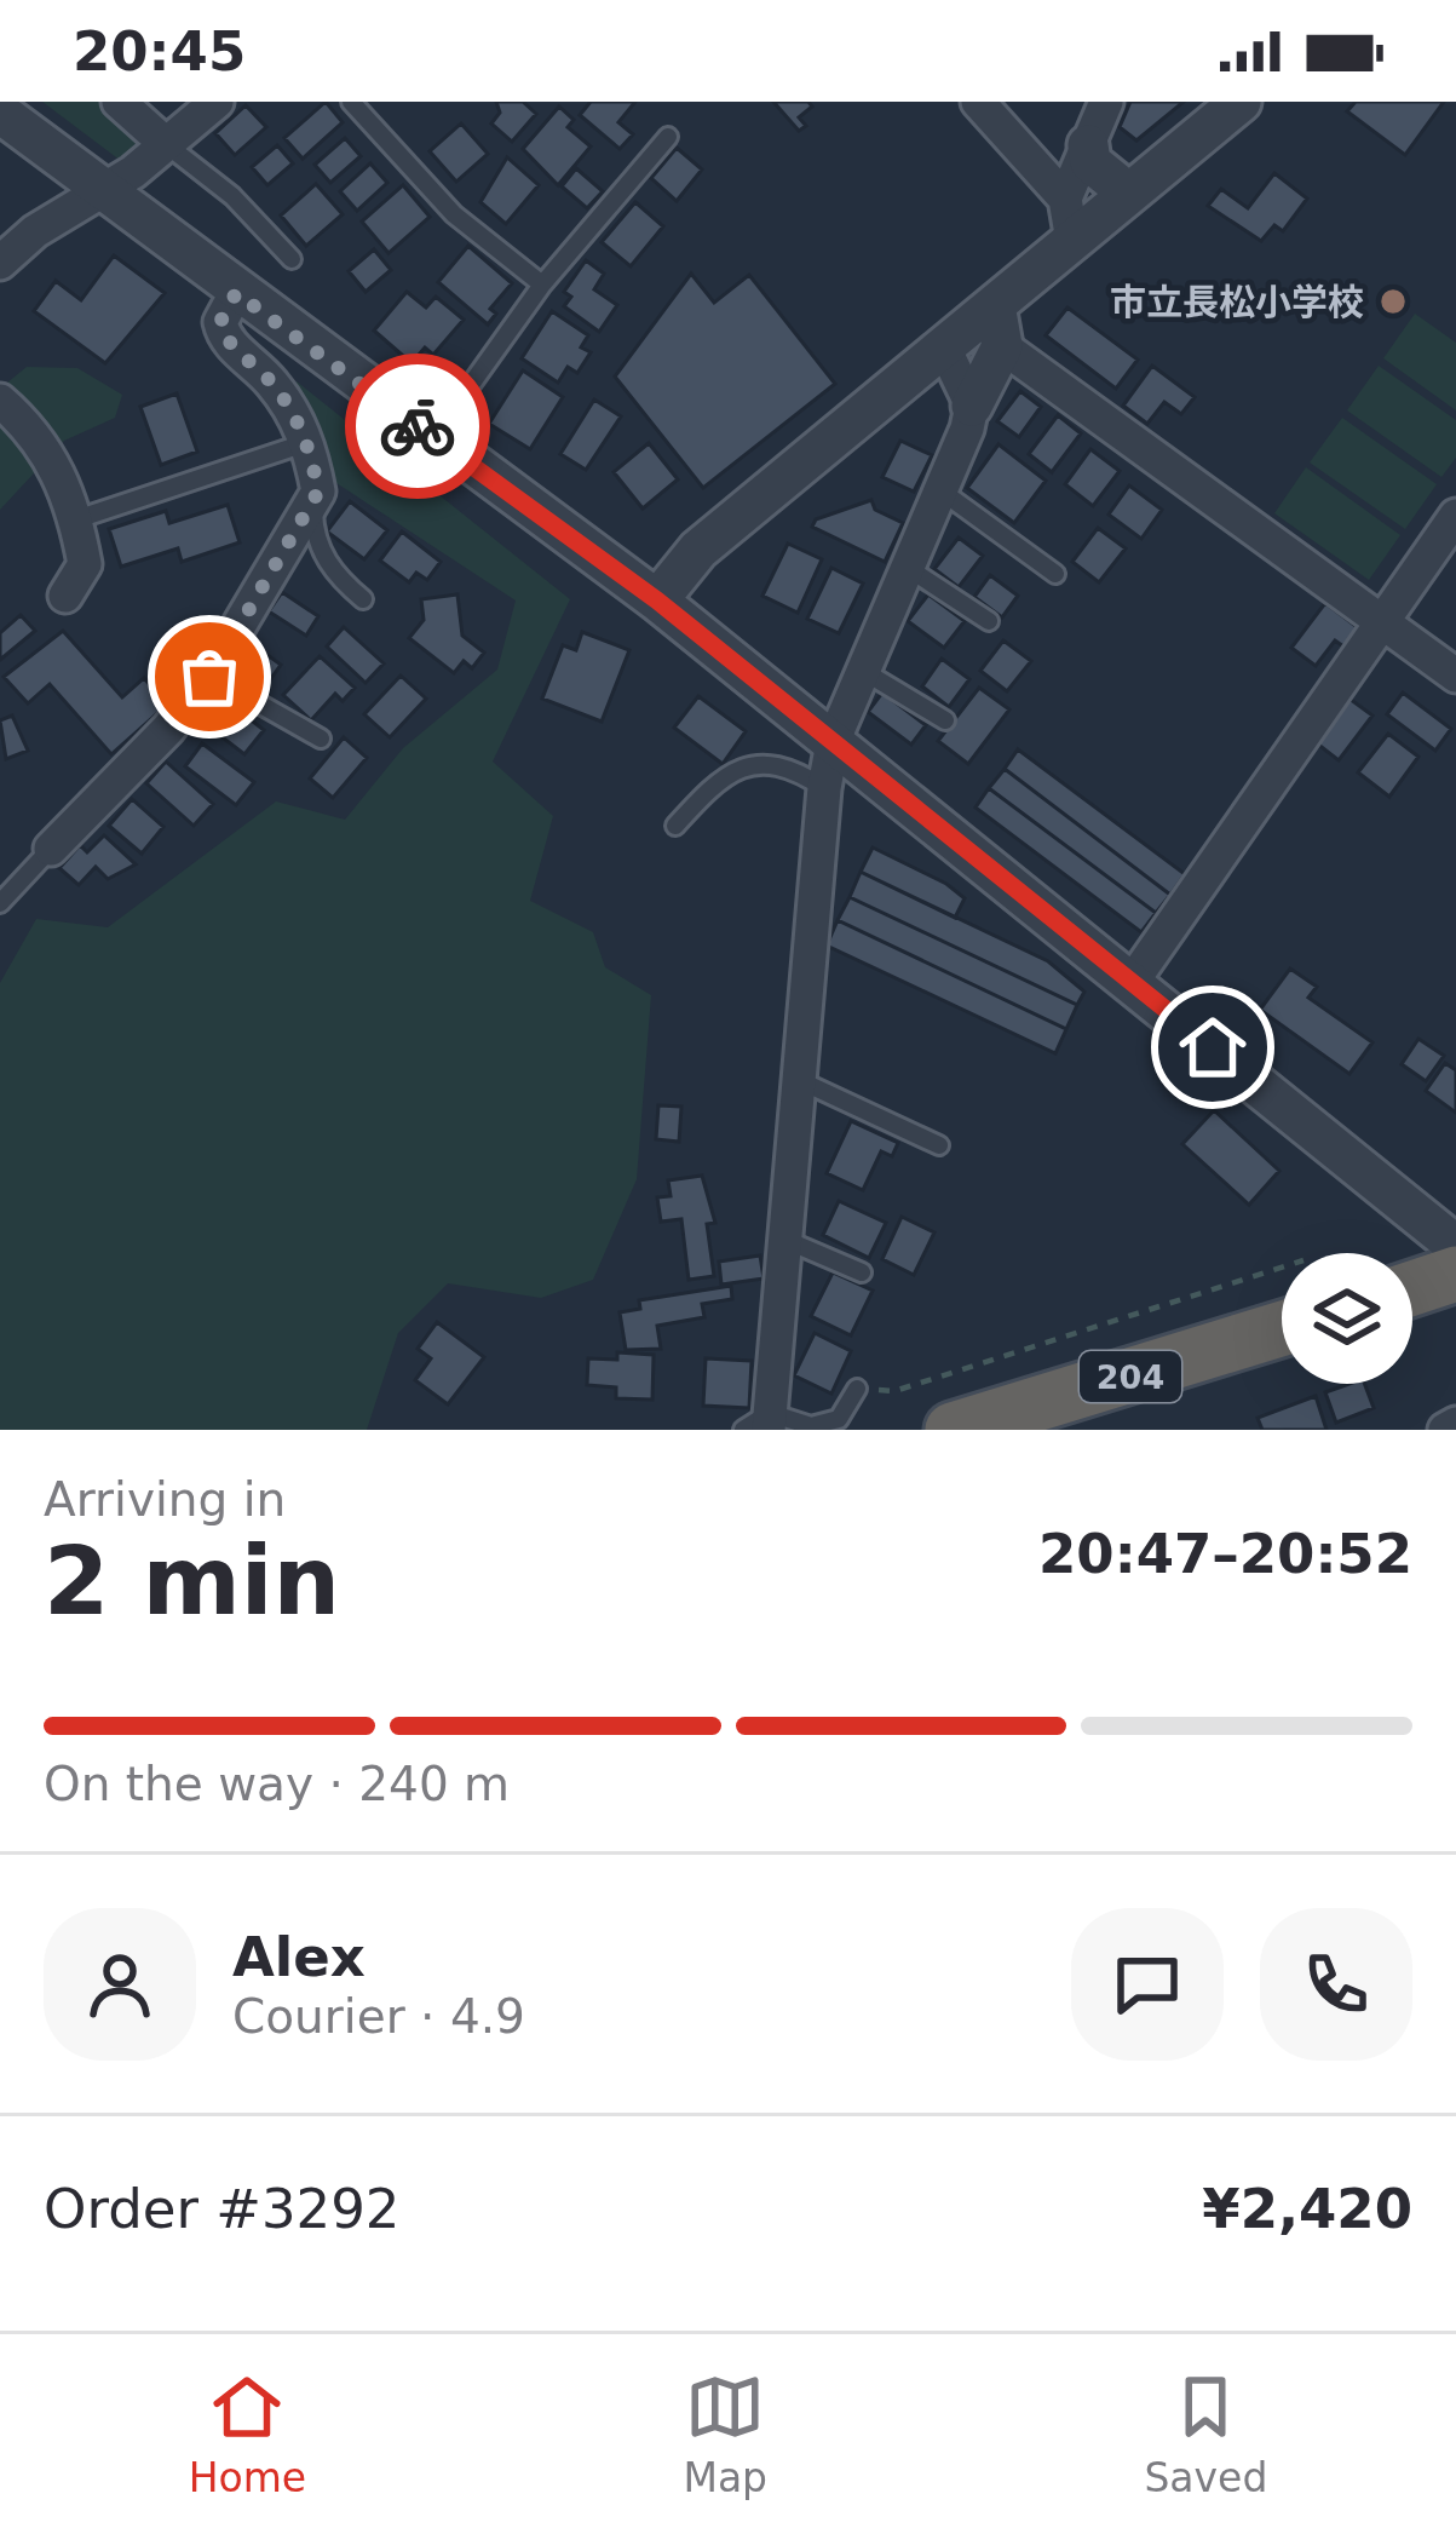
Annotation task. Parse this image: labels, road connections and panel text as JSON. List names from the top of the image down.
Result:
{
  "streets": {
    "highway": ["204"]
  },
  "places": ["市立長松小学校"],
  "page": {
    "status": "20:45",
    "heading": ["2 min", "Arriving in", "20:47–20:52"],
    "panel": [
      "Alex",
      "Courier · 4.9",
      "Order #3292",
      "¥2,420"
    ],
    "bar": "On the way · 240 m",
    "tabs": ["Home", "Map", "Saved"]
  }
}
